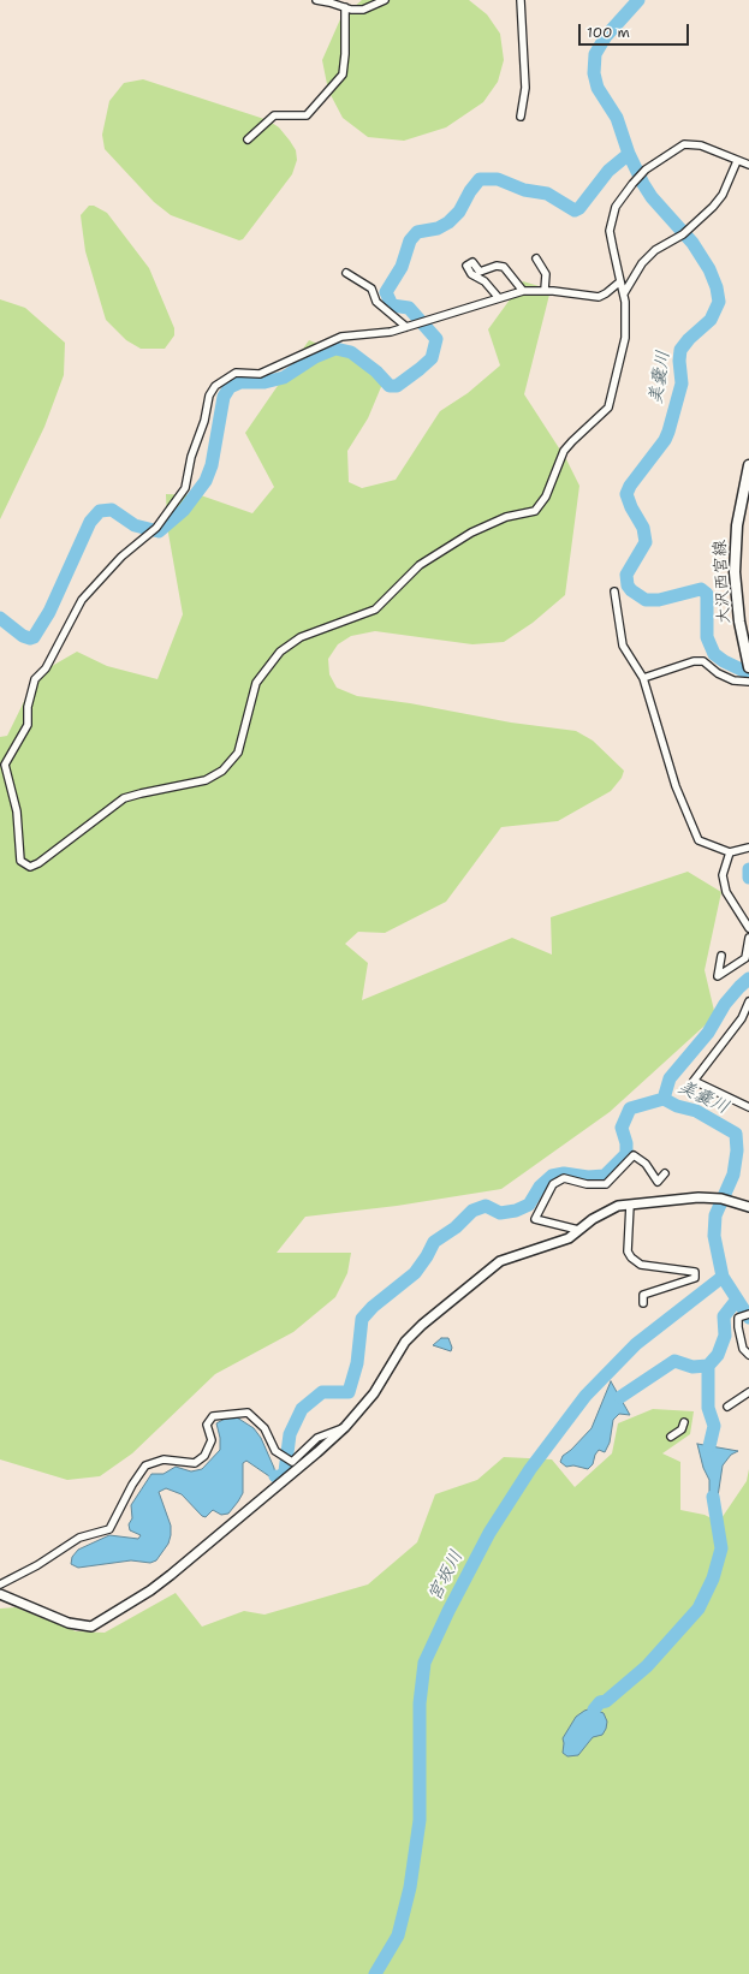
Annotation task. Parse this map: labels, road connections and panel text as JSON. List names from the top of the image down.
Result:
{
  "streets": {
    "main road": ["大沢西宮線"]
  },
  "water": ["美嚢川", "宮坂川"],
  "scale_bar": "100 m"
}
